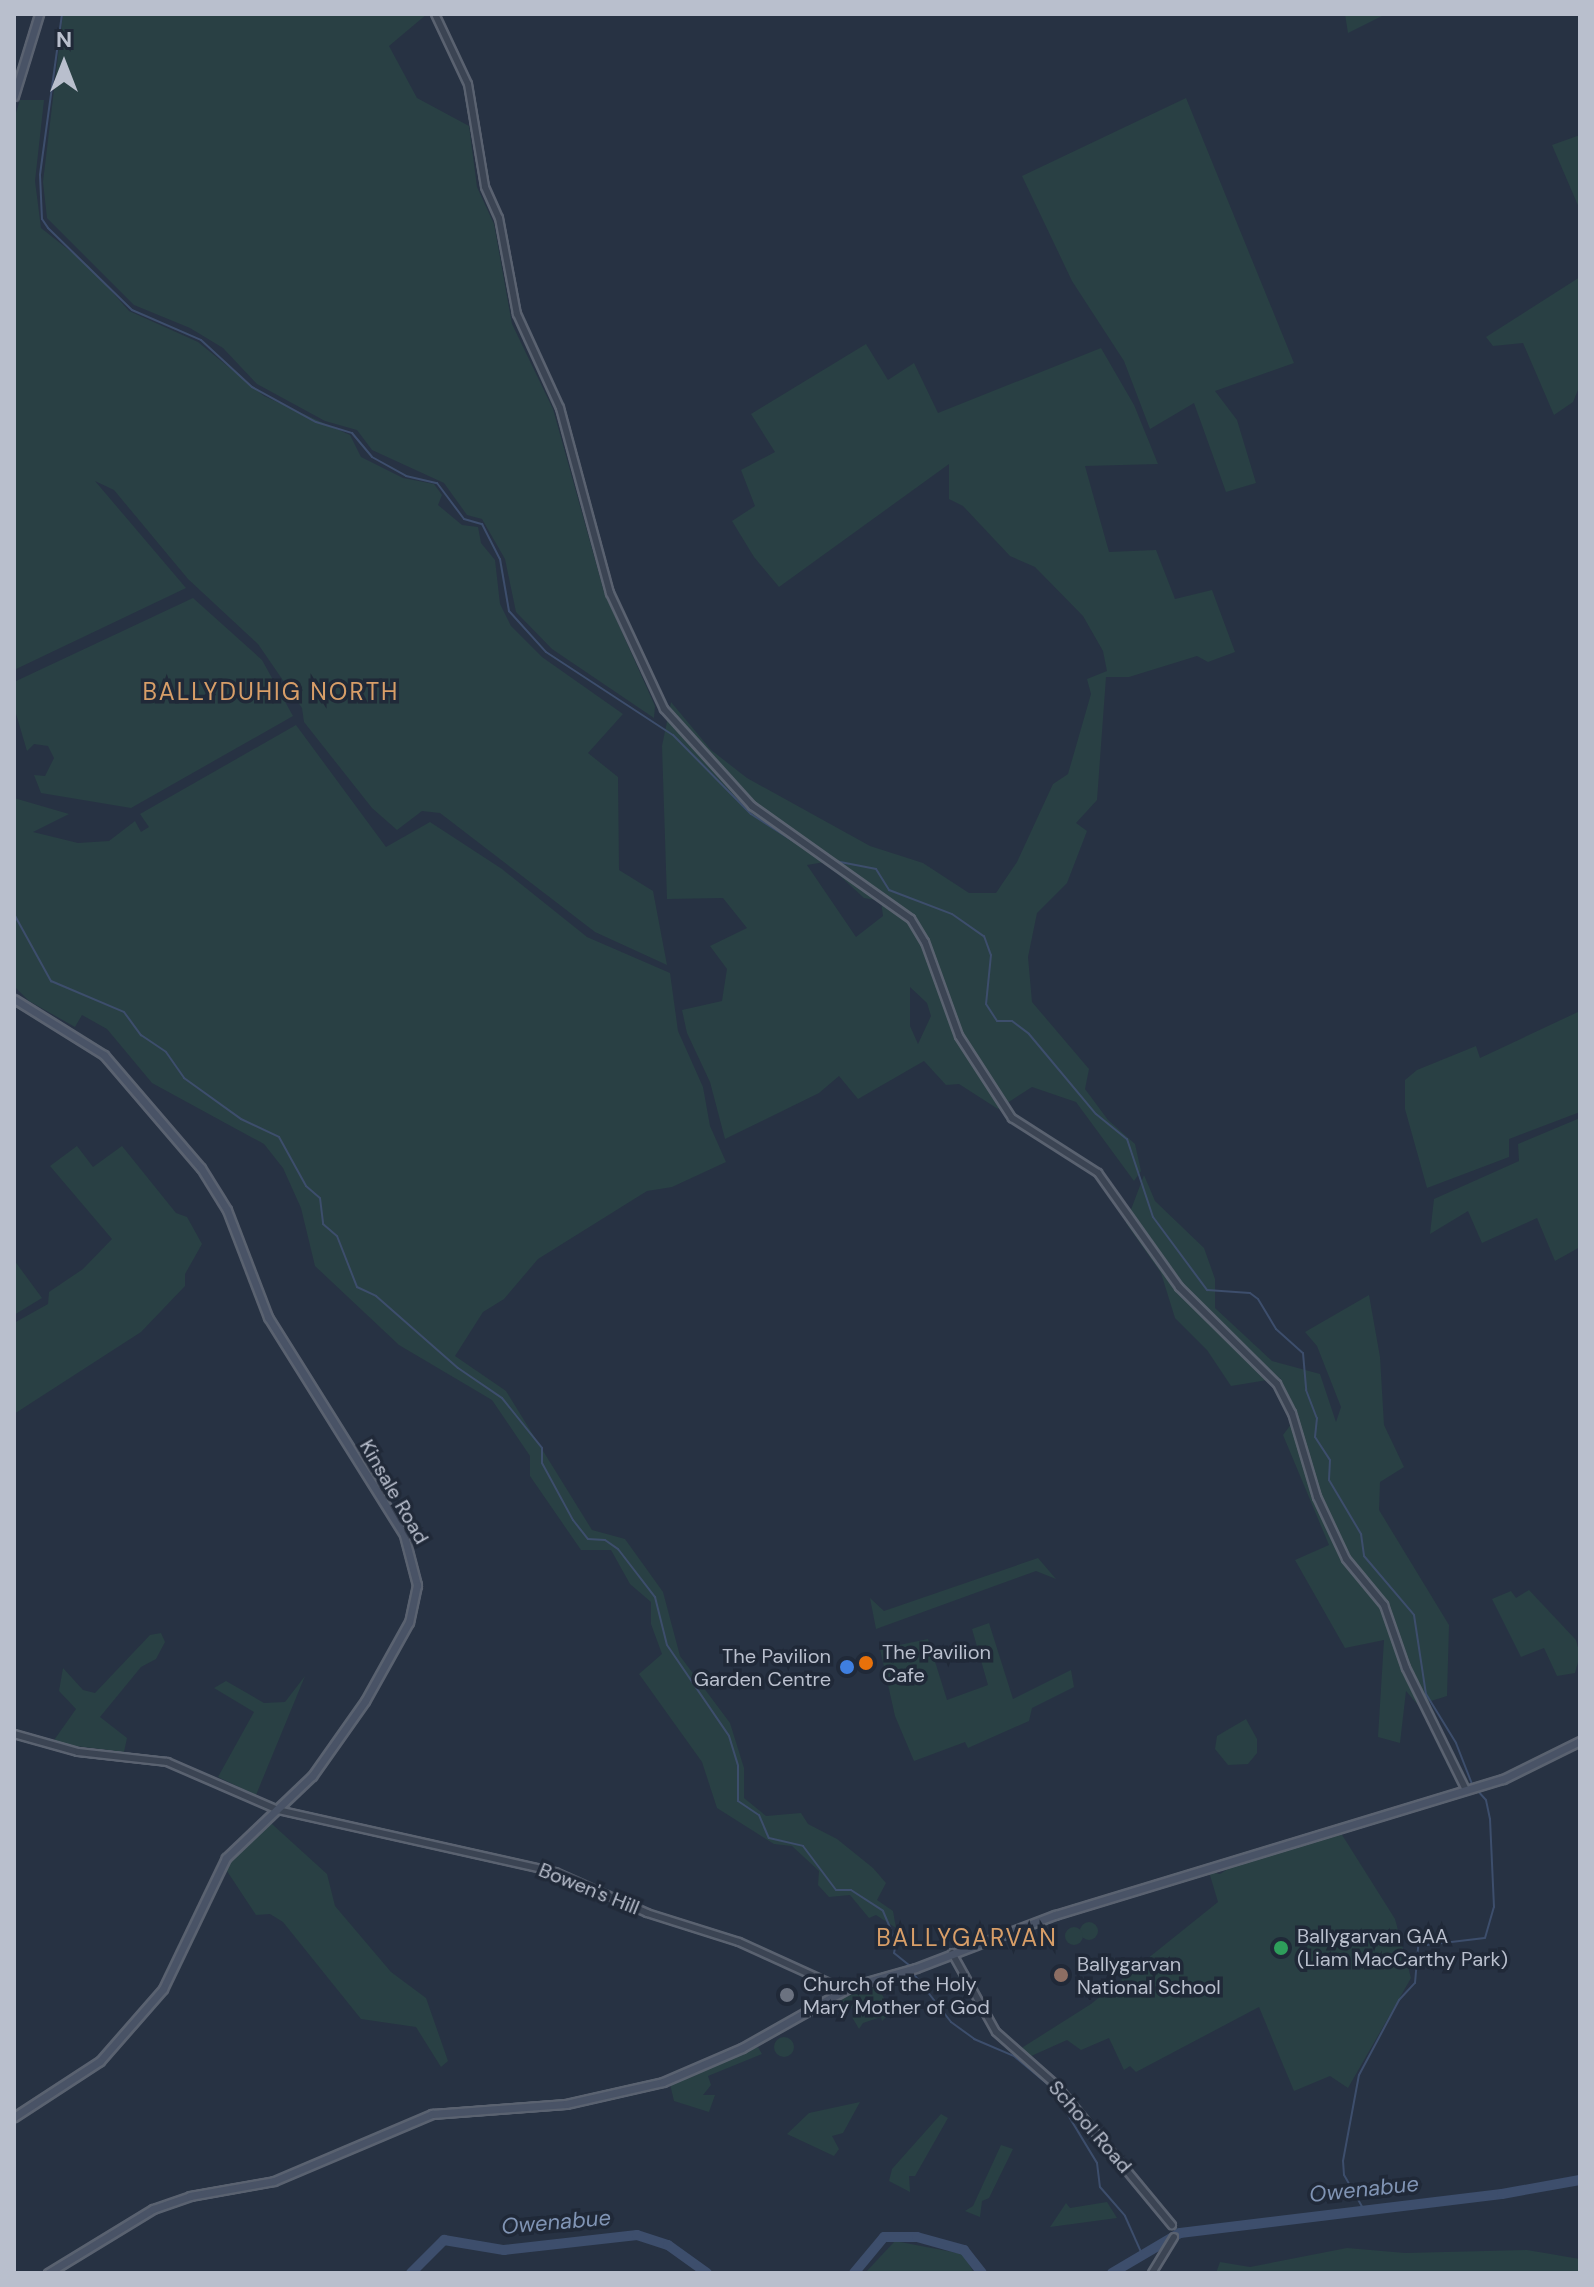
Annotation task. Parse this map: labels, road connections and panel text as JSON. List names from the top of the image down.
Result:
{
  "streets": {
    "main road": ["Kinsale Road"],
    "street": ["Bowen's Hill", "School Road"]
  },
  "crossings": [
    ["Kinsale Road", "Bowen's Hill"]
  ],
  "districts": ["BALLYDUHIG NORTH", "BALLYGARVAN"],
  "water": ["Owenabue"],
  "places": [
    "The Pavilion Cafe",
    "The Pavilion Garden Centre",
    "Ballygarvan GAA (Liam MacCarthy Park)",
    "Ballygarvan National School",
    "Church of the Holy Mary Mother of God"
  ],
  "north": "top"
}
